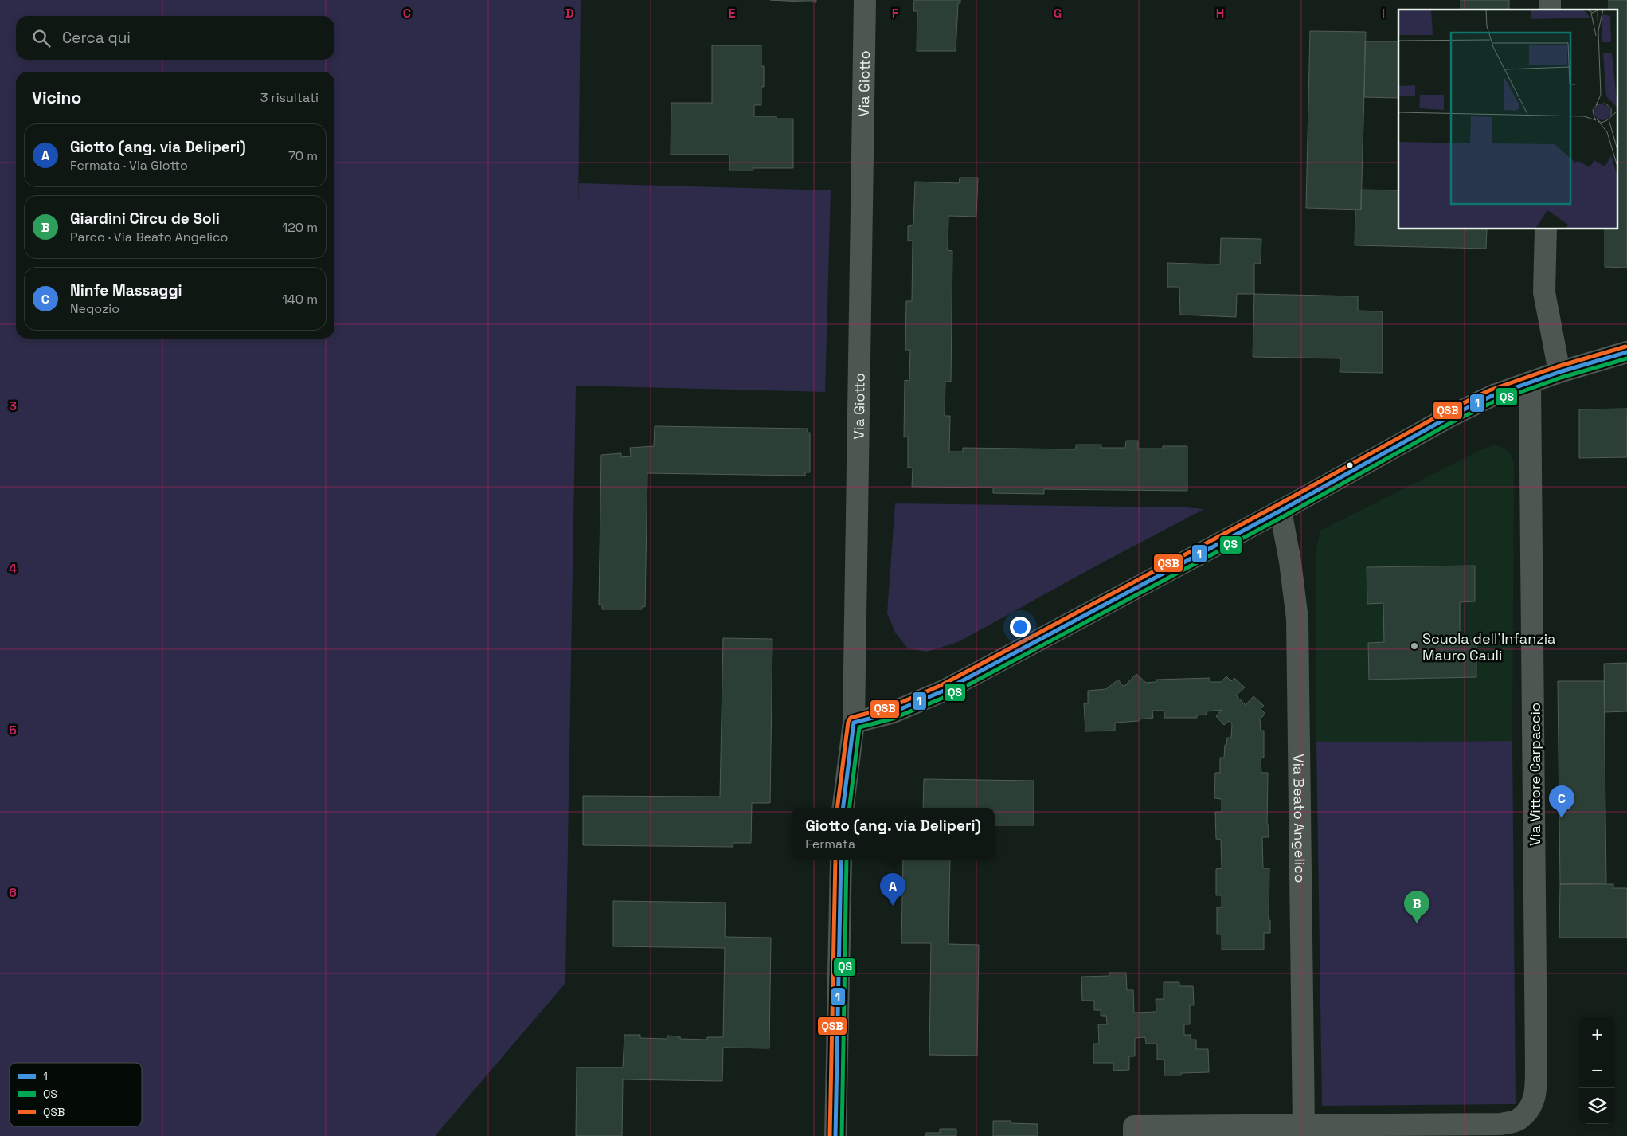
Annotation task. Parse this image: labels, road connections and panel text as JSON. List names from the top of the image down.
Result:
{
  "streets": {
    "street": ["Via Giotto", "Via Vittore Carpaccio", "Via Beato Angelico"]
  },
  "crossings": [
    ["Via Vittore Carpaccio", "Via Beato Angelico"]
  ],
  "places": ["Scuola dell'Infanzia Mauro Cauli"],
  "lines": ["transit line QSB", "transit line 1", "transit line QS"],
  "legend": ["1", "QS", "QSB"],
  "page": {
    "search": "Cerca qui",
    "heading": ["Vicino", "3 risultati"],
    "list": [
      {
        "mark": "A",
        "name": "Giotto (ang. via Deliperi)",
        "note": "Fermata · Via Giotto",
        "value": "70 m"
      },
      {
        "mark": "B",
        "name": "Giardini Circu de Soli",
        "note": "Parco · Via Beato Angelico",
        "value": "120 m"
      },
      {
        "mark": "C",
        "name": "Ninfe Massaggi",
        "note": "Negozio",
        "value": "140 m"
      }
    ],
    "pins": ["C", "A", "B"],
    "popup": ["Giotto (ang. via Deliperi)", "Fermata"],
    "map_buttons": ["+", "−"]
  },
  "grid": {
    "columns": [
      "C",
      "D",
      "E",
      "F",
      "G",
      "H",
      "I"
    ],
    "rows": [
      "3",
      "4",
      "5",
      "6"
    ]
  }
}
